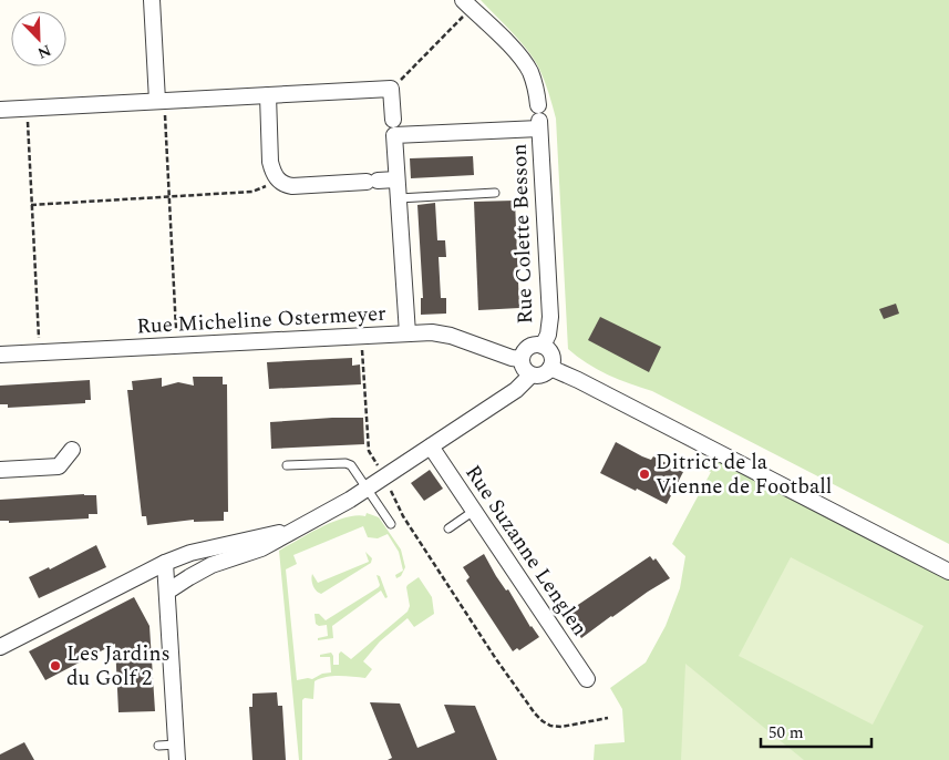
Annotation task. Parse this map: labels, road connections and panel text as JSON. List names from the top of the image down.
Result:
{
  "streets": {
    "street": ["Rue Colette Besson", "Rue Micheline Ostermeyer", "Rue Suzanne Lenglen"]
  },
  "crossings": [
    ["Rue Colette Besson", "Rue Micheline Ostermeyer"]
  ],
  "places": ["Ditrict de la Vienne de Football", "Les Jardins du Golf 2"],
  "scale_bar": "50 m",
  "north": "bottom right"
}
